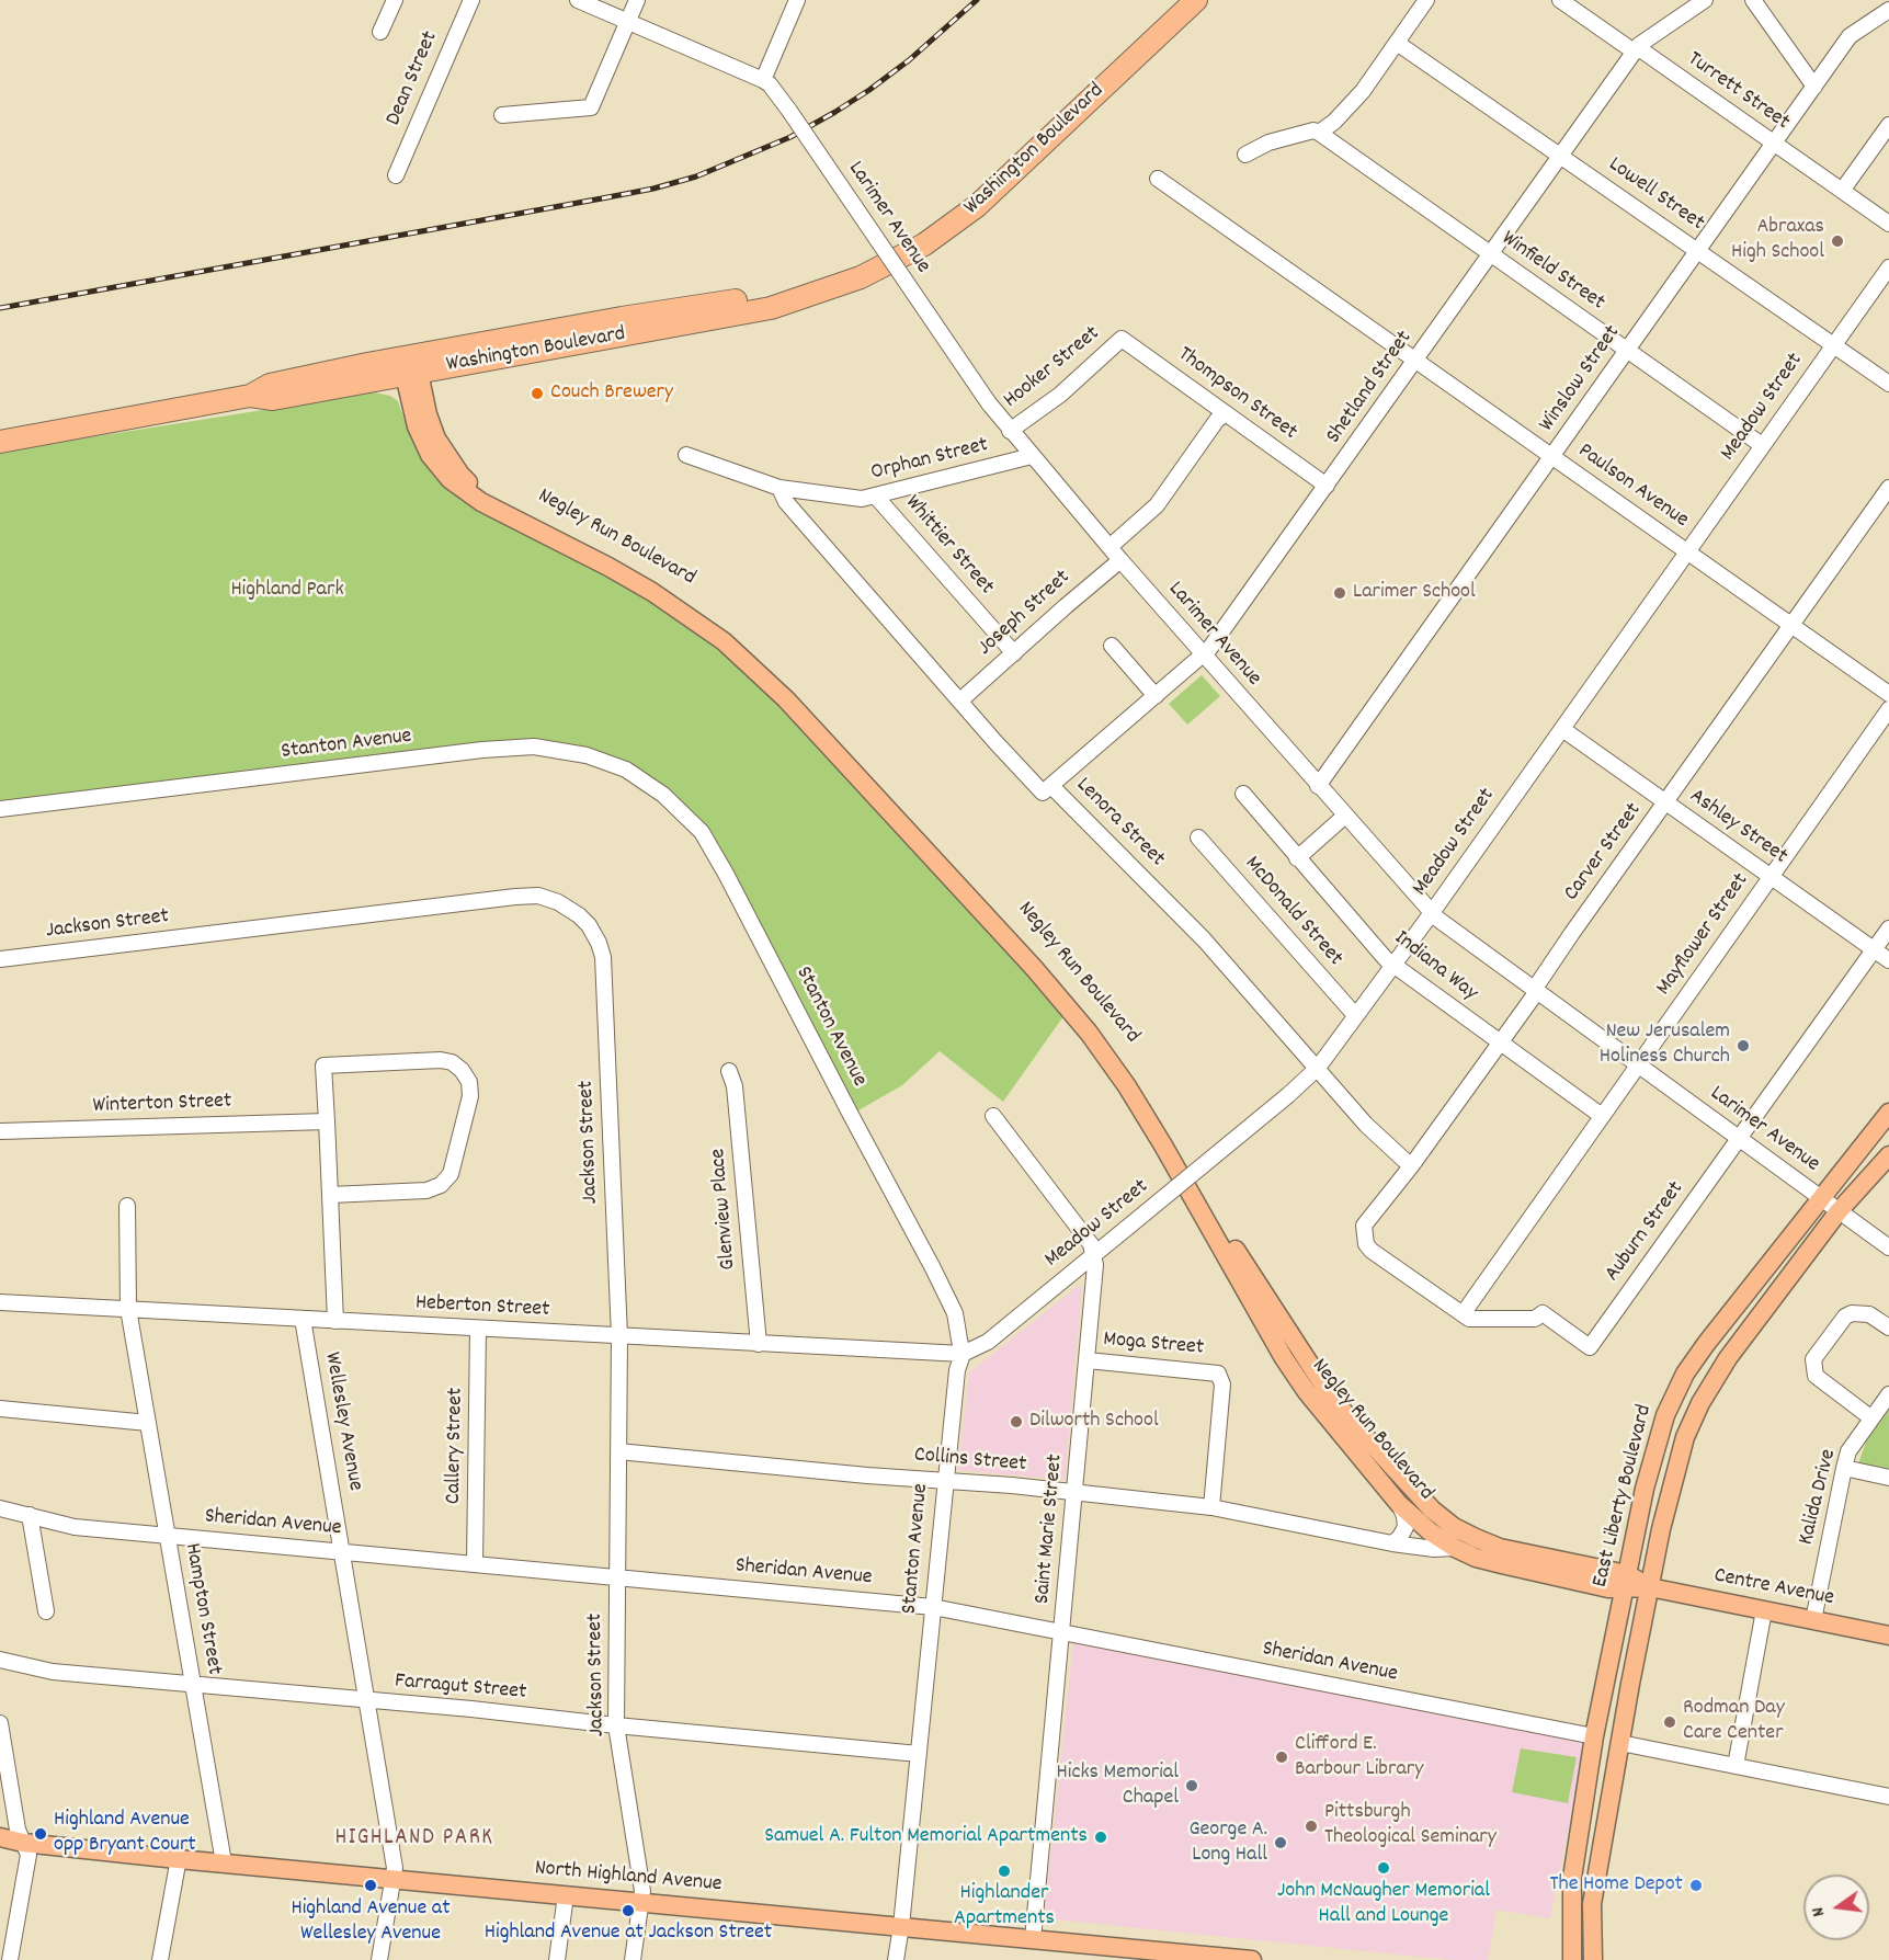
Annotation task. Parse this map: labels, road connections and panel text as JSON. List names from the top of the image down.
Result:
{
  "streets": {
    "highway": ["Washington Boulevard"],
    "main road": [
      "Negley Run Boulevard",
      "East Liberty Boulevard",
      "Centre Avenue",
      "North Highland Avenue"
    ],
    "street": [
      "Dean Street",
      "Turrett Street",
      "Lowell Street",
      "Larimer Avenue",
      "Winfield Street",
      "Hooker Street",
      "Winslow Street",
      "Shetland Street",
      "Thompson Street",
      "Meadow Street",
      "Orphan Street",
      "Paulson Avenue",
      "Whittier Street",
      "Joseph Street",
      "Stanton Avenue",
      "Lenora Street",
      "Ashley Street",
      "Carver Street",
      "McDonald Street",
      "Jackson Street",
      "Mayflower Street",
      "Indiana Way",
      "Winterton Street",
      "Glenview Place",
      "Auburn Street",
      "Heberton Street",
      "Moga Street",
      "Wellesley Avenue",
      "Callery Street",
      "Collins Street",
      "Kalida Drive",
      "Sheridan Avenue",
      "Saint Marie Street",
      "Hampton Street",
      "Farragut Street"
    ]
  },
  "crossings": [
    ["Turrett Street", "Winslow Street"],
    ["Turrett Street", "Shetland Street"],
    ["Washington Boulevard", "Negley Run Boulevard"],
    ["Lowell Street", "Winslow Street"],
    ["Lowell Street", "Shetland Street"],
    ["Lowell Street", "Meadow Street"],
    ["Larimer Avenue", "Hooker Street"],
    ["Larimer Avenue", "Winslow Street"],
    ["Larimer Avenue", "Shetland Street"],
    ["Larimer Avenue", "Meadow Street"],
    ["Larimer Avenue", "Orphan Street"],
    ["Larimer Avenue", "Joseph Street"],
    ["Larimer Avenue", "Carver Street"],
    ["Larimer Avenue", "Mayflower Street"],
    ["Larimer Avenue", "Auburn Street"],
    ["Larimer Avenue", "East Liberty Boulevard"],
    ["Winfield Street", "Winslow Street"],
    ["Winfield Street", "Shetland Street"],
    ["Winfield Street", "Meadow Street"],
    ["Hooker Street", "Thompson Street"],
    ["Winslow Street", "Paulson Avenue"],
    ["Shetland Street", "Thompson Street"],
    ["Shetland Street", "Paulson Avenue"],
    ["Shetland Street", "Lenora Street"],
    ["Meadow Street", "Paulson Avenue"],
    ["Meadow Street", "Stanton Avenue"],
    ["Meadow Street", "Lenora Street"],
    ["Meadow Street", "Ashley Street"],
    ["Meadow Street", "McDonald Street"],
    ["Meadow Street", "Indiana Way"],
    ["Meadow Street", "Heberton Street"],
    ["Meadow Street", "Saint Marie Street"],
    ["Orphan Street", "Whittier Street"],
    ["Orphan Street", "Lenora Street"],
    ["Paulson Avenue", "Carver Street"],
    ["Negley Run Boulevard", "Collins Street"],
    ["Negley Run Boulevard", "East Liberty Boulevard"],
    ["Negley Run Boulevard", "Centre Avenue"],
    ["Whittier Street", "Joseph Street"],
    ["Joseph Street", "Lenora Street"],
    ["Stanton Avenue", "Heberton Street"],
    ["Stanton Avenue", "Collins Street"],
    ["Stanton Avenue", "Sheridan Avenue"],
    ["Stanton Avenue", "Farragut Street"],
    ["Stanton Avenue", "North Highland Avenue"],
    ["Lenora Street", "Carver Street"],
    ["Ashley Street", "Carver Street"],
    ["Ashley Street", "Mayflower Street"],
    ["Ashley Street", "Auburn Street"],
    ["Carver Street", "Indiana Way"],
    ["Carver Street", "Auburn Street"],
    ["Jackson Street", "Heberton Street"],
    ["Jackson Street", "Collins Street"],
    ["Jackson Street", "Sheridan Avenue"],
    ["Jackson Street", "Farragut Street"],
    ["Jackson Street", "North Highland Avenue"],
    ["Mayflower Street", "Indiana Way"],
    ["Mayflower Street", "Auburn Street"],
    ["Winterton Street", "Wellesley Avenue"],
    ["Glenview Place", "Heberton Street"],
    ["Heberton Street", "Wellesley Avenue"],
    ["Heberton Street", "Callery Street"],
    ["Heberton Street", "Hampton Street"],
    ["Moga Street", "Collins Street"],
    ["Moga Street", "Saint Marie Street"],
    ["Wellesley Avenue", "Sheridan Avenue"],
    ["Wellesley Avenue", "Farragut Street"],
    ["Wellesley Avenue", "North Highland Avenue"],
    ["Callery Street", "Sheridan Avenue"],
    ["Collins Street", "Saint Marie Street"],
    ["East Liberty Boulevard", "Sheridan Avenue"],
    ["East Liberty Boulevard", "Centre Avenue"],
    ["Kalida Drive", "Centre Avenue"],
    ["Sheridan Avenue", "Saint Marie Street"],
    ["Sheridan Avenue", "Hampton Street"],
    ["Saint Marie Street", "North Highland Avenue"],
    ["Hampton Street", "Farragut Street"],
    ["Hampton Street", "North Highland Avenue"]
  ],
  "districts": ["HIGHLAND PARK"],
  "parks": ["Highland Park"],
  "places": [
    "Abraxas High School",
    "Couch Brewery",
    "Larimer School",
    "New Jerusalem Holiness Church",
    "Dilworth School",
    "Rodman Day Care Center",
    "Clifford E. Barbour Library",
    "Hicks Memorial Chapel",
    "Pittsburgh Theological Seminary",
    "Highland Avenue opp Bryant Court",
    "Samuel A. Fulton Memorial Apartments",
    "George A. Long Hall",
    "John McNaugher Memorial Hall and Lounge",
    "Highlander Apartments",
    "Highland Avenue at Wellesley Avenue",
    "The Home Depot",
    "Highland Avenue at Jackson Street"
  ],
  "north": "left"
}
